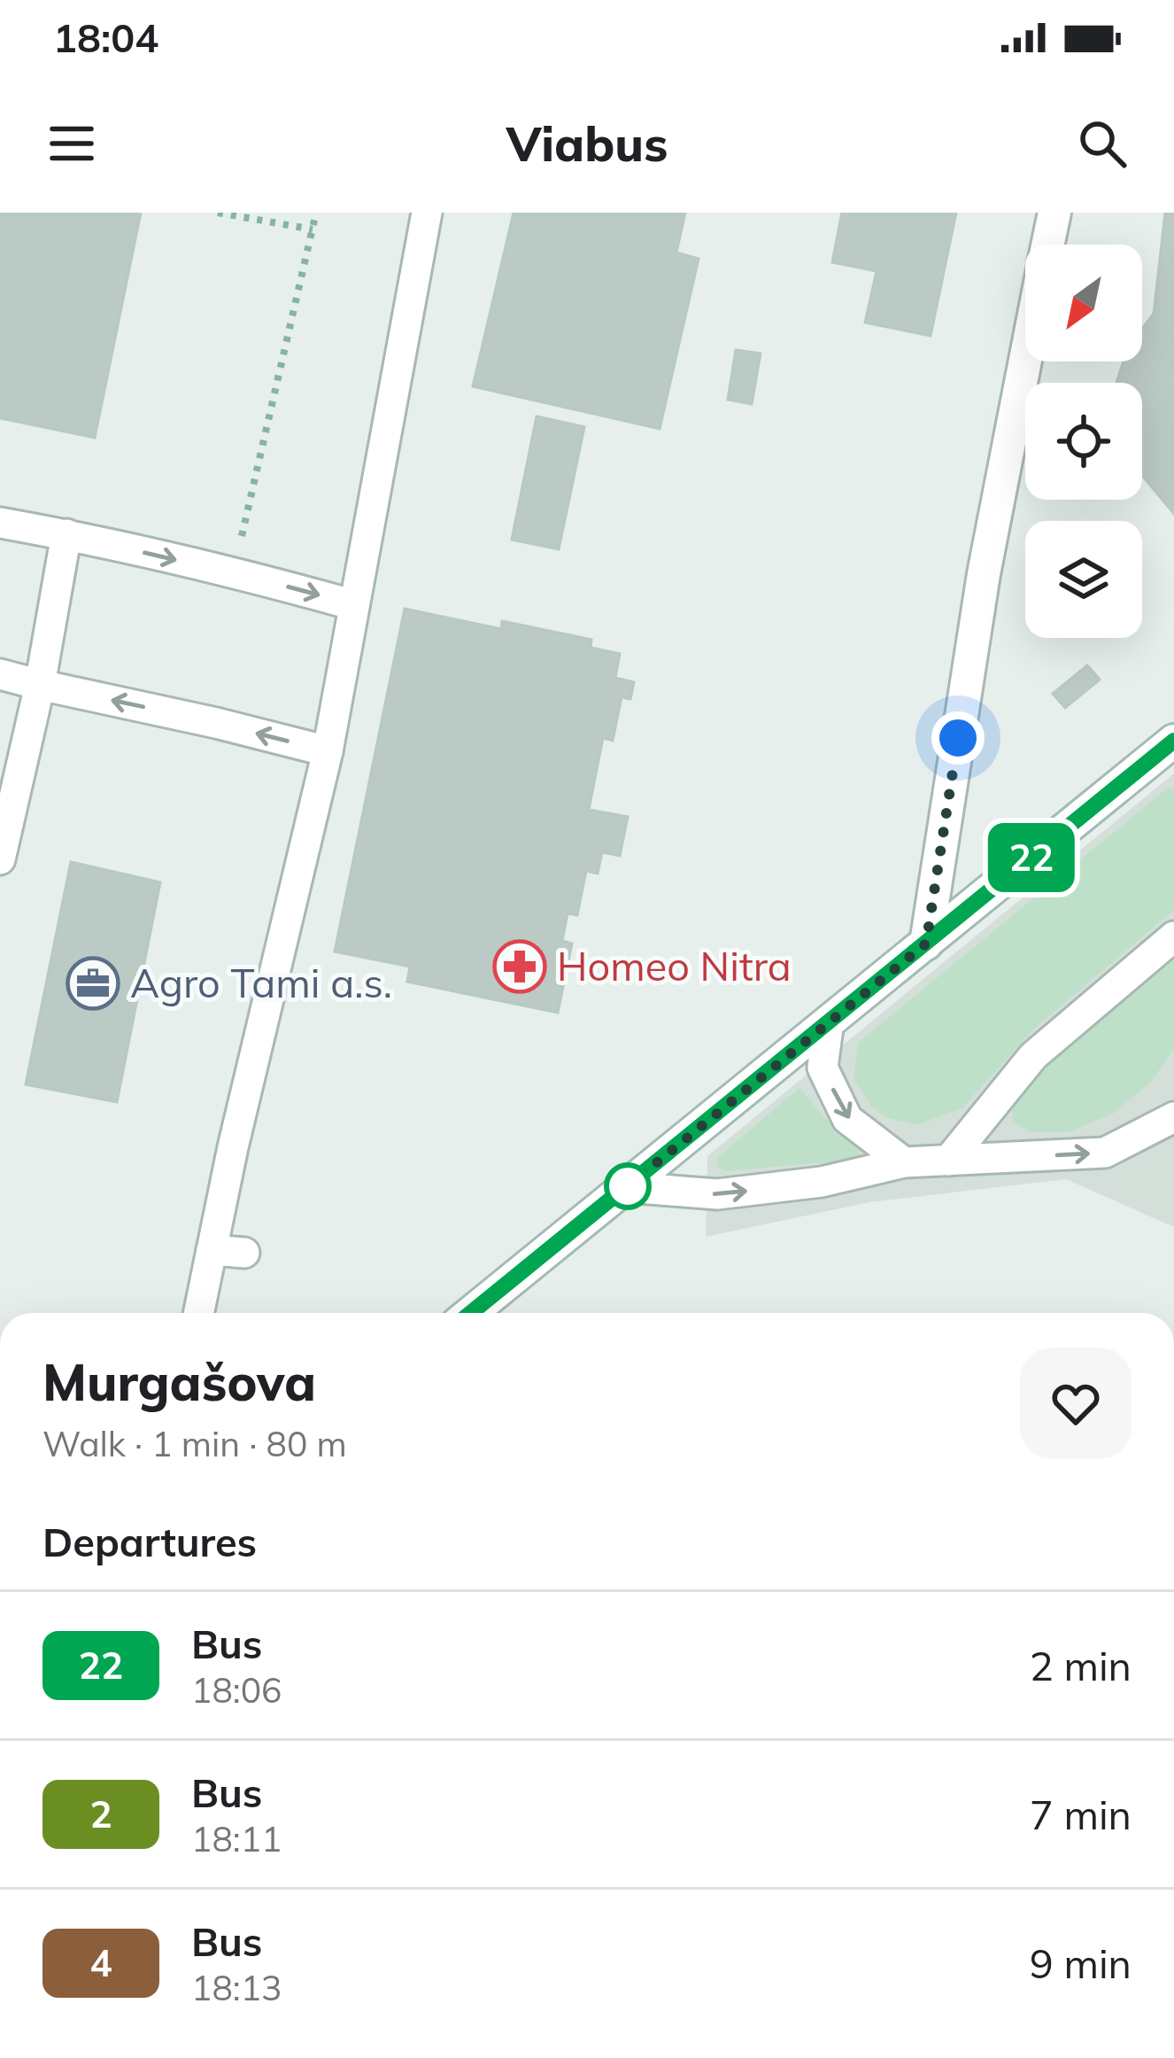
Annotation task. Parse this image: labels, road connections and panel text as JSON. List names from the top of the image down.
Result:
{
  "places": {
    "pharmacy": ["Homeo Nitra"],
    "office": ["Agro Tami a.s."]
  },
  "lines": ["bus line 22"],
  "north": "bottom left",
  "page": {
    "status": "18:04",
    "header": "Viabus",
    "on_map": "22",
    "heading": [
      ["Murgašova", "Walk · 1 min · 80 m"],
      "Departures"
    ],
    "list": [
      {
        "mark": "22",
        "name": "Bus",
        "note": "18:06",
        "value": "2 min"
      },
      {
        "mark": "2",
        "name": "Bus",
        "note": "18:11",
        "value": "7 min"
      },
      {
        "mark": "4",
        "name": "Bus",
        "note": "18:13",
        "value": "9 min"
      }
    ]
  }
}
